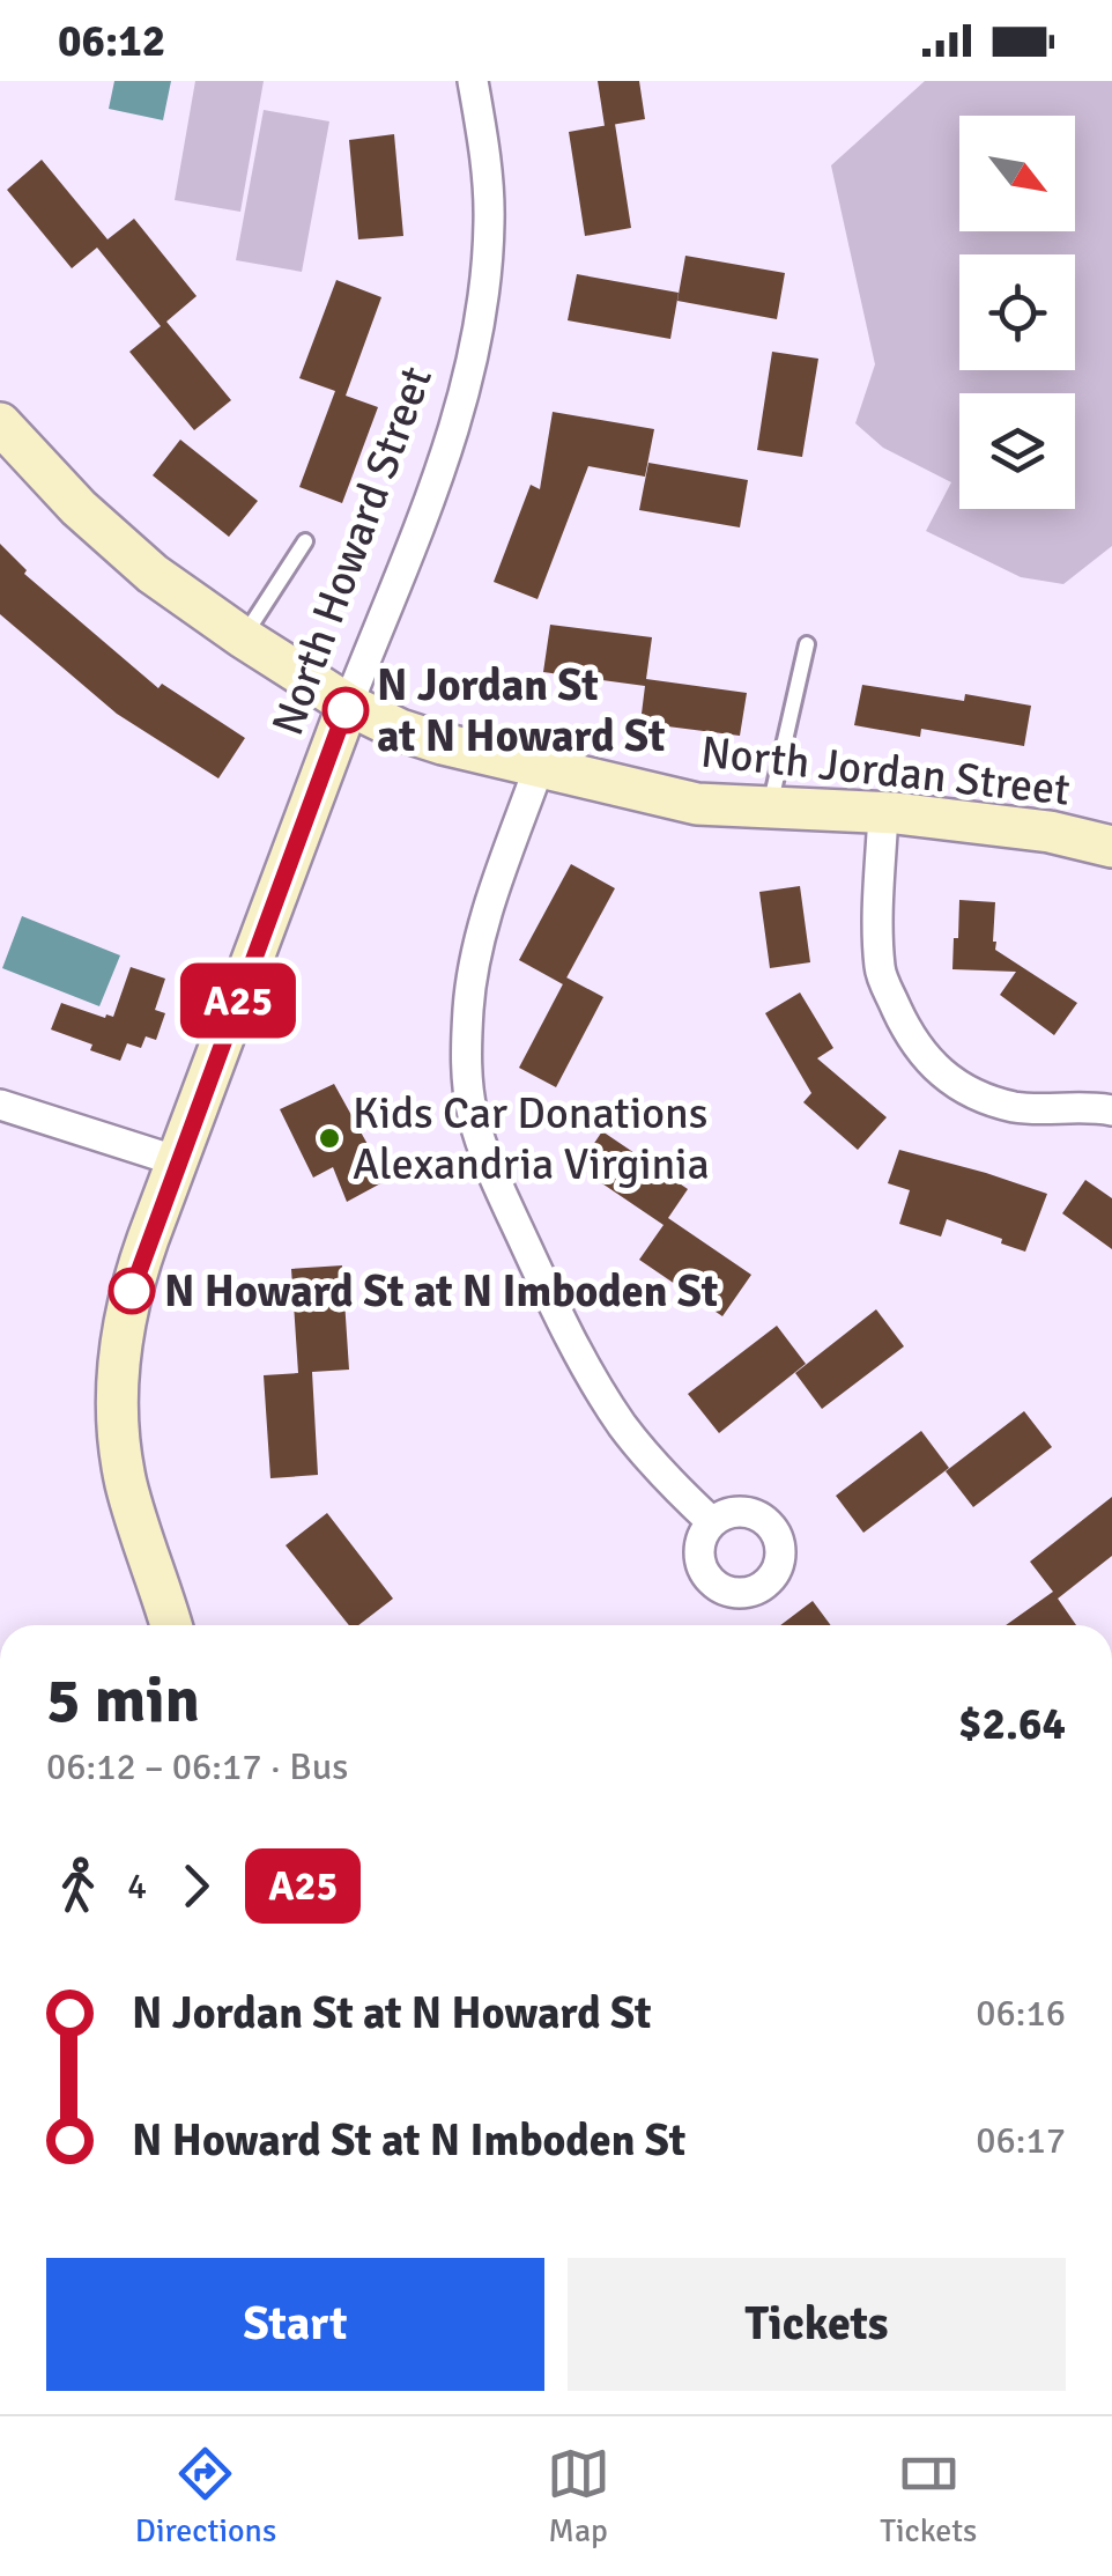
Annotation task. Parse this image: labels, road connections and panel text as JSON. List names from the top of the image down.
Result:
{
  "streets": {
    "street": ["North Howard Street", "North Jordan Street"]
  },
  "crossings": [
    ["North Howard Street", "North Jordan Street"]
  ],
  "places": ["N Jordan St at N Howard St", "Kids Car Donations Alexandria Virginia", "N Howard St at N Imboden St"],
  "lines": ["bus line A25"],
  "north": "bottom right",
  "page": {
    "status": "06:12",
    "on_map": "A25",
    "heading": ["5 min", "06:12 – 06:17 · Bus", "$2.64"],
    "legs": ["4", "A25"],
    "list": [
      {
        "name": "N Jordan St at N Howard St",
        "value": "06:16"
      },
      {
        "name": "N Howard St at N Imboden St",
        "value": "06:17"
      }
    ],
    "buttons": ["Start", "Tickets"],
    "tabs": ["Directions", "Map", "Tickets"]
  }
}
